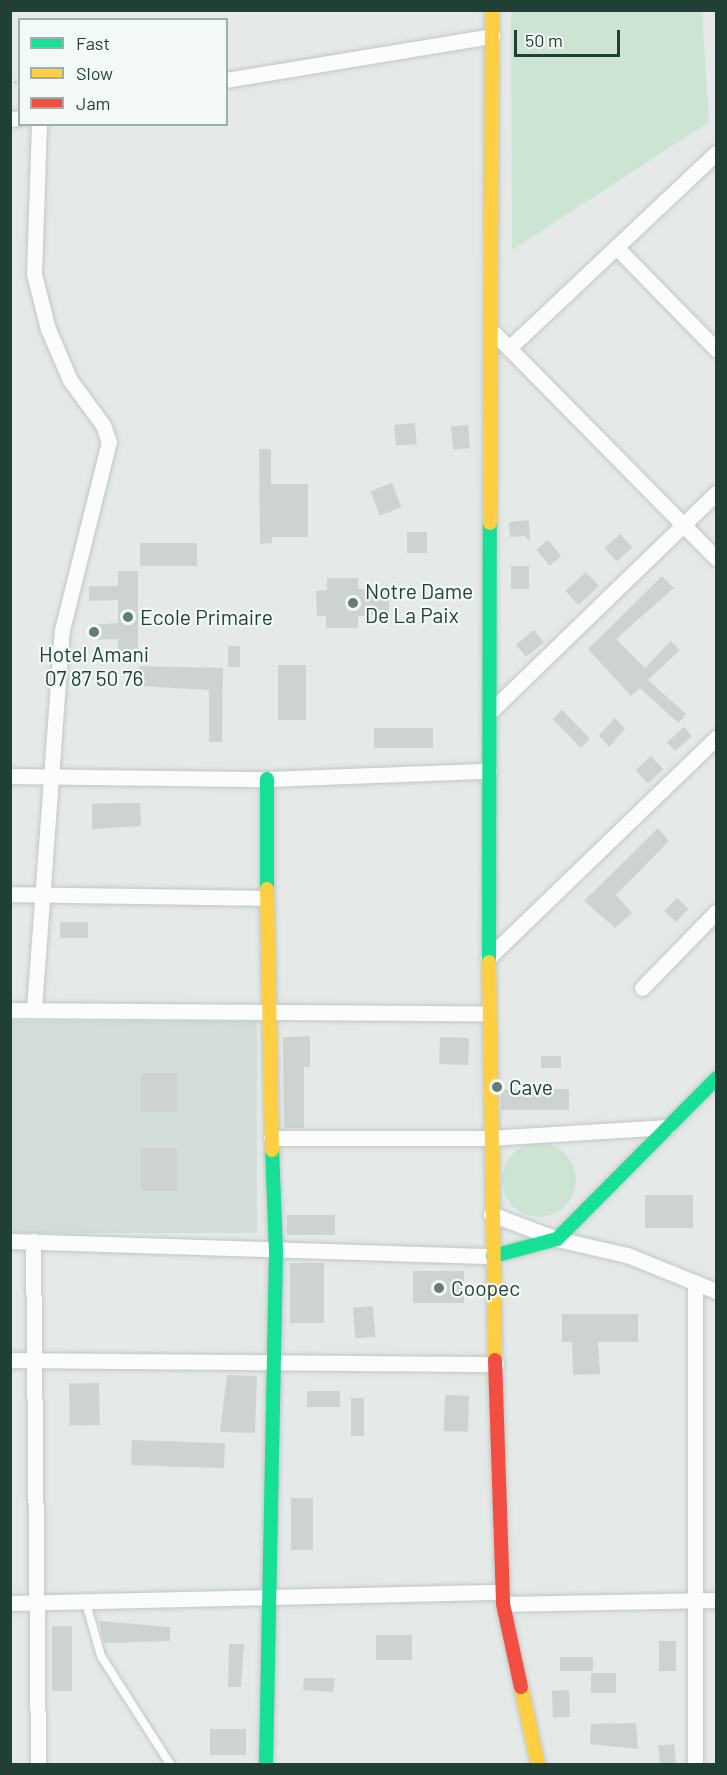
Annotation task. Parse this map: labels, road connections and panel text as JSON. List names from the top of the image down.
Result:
{
  "places": [
    "Notre Dame De La Paix",
    "Ecole Primaire",
    "Hotel Amani 07 87 50 76",
    "Cave",
    "Coopec"
  ],
  "legend": ["Fast", "Slow", "Jam"],
  "scale_bar": "50 m"
}
